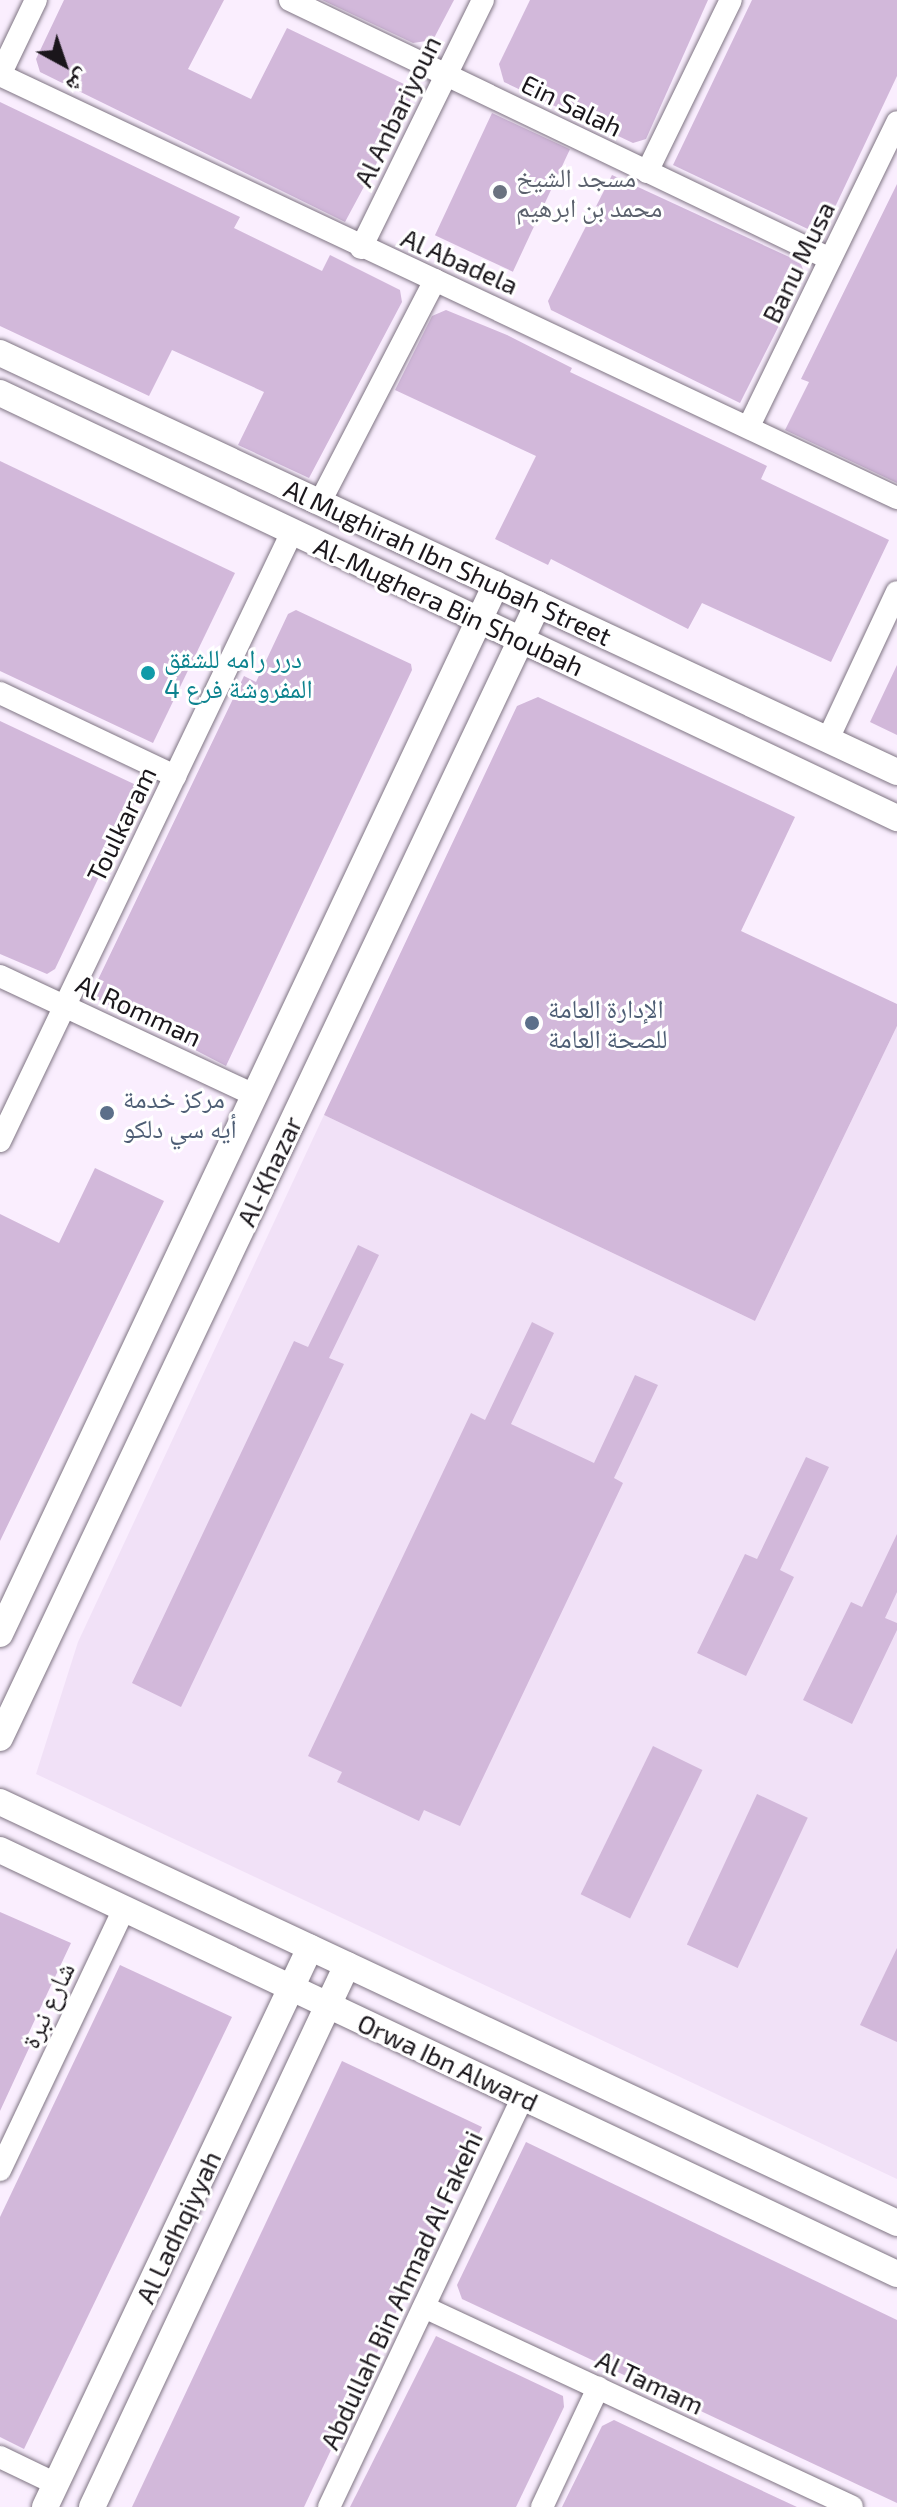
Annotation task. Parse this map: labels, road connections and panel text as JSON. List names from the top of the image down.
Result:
{
  "streets": {
    "street": [
      "Ein Salah",
      "Al Anbariyoun",
      "Al Abadela",
      "Banu Musa",
      "Al Mughirah Ibn Shubah Street",
      "Al-Mughera Bin Shoubah",
      "Toulkaram",
      "Al Romman",
      "Al-Khazar",
      "شارع نبرة",
      "Orwa Ibn Alward",
      "Al Ladhqiyyah",
      "Abdullah Bin Ahmad Al Fakehi",
      "Al Tamam"
    ]
  },
  "crossings": [
    ["Ein Salah", "Al Anbariyoun"],
    ["Ein Salah", "Banu Musa"],
    ["Al Anbariyoun", "Al Abadela"],
    ["Al Abadela", "Banu Musa"],
    ["Al Mughirah Ibn Shubah Street", "Al-Khazar"],
    ["Al-Mughera Bin Shoubah", "Toulkaram"],
    ["Al-Mughera Bin Shoubah", "Al-Khazar"],
    ["Toulkaram", "Al Romman"],
    ["Al Romman", "Al-Khazar"],
    ["شارع نبرة", "Orwa Ibn Alward"],
    ["Orwa Ibn Alward", "Al Ladhqiyyah"],
    ["Orwa Ibn Alward", "Abdullah Bin Ahmad Al Fakehi"],
    ["Abdullah Bin Ahmad Al Fakehi", "Al Tamam"]
  ],
  "places": [
    "مسجد الشيخ محمد بن ابرهيم",
    "درر رامه للشقق المفروشة فرع 4",
    "الإدارة العامة للصحة العامة",
    "مركز خدمة أيه سي دلكو"
  ],
  "north": "bottom right"
}
